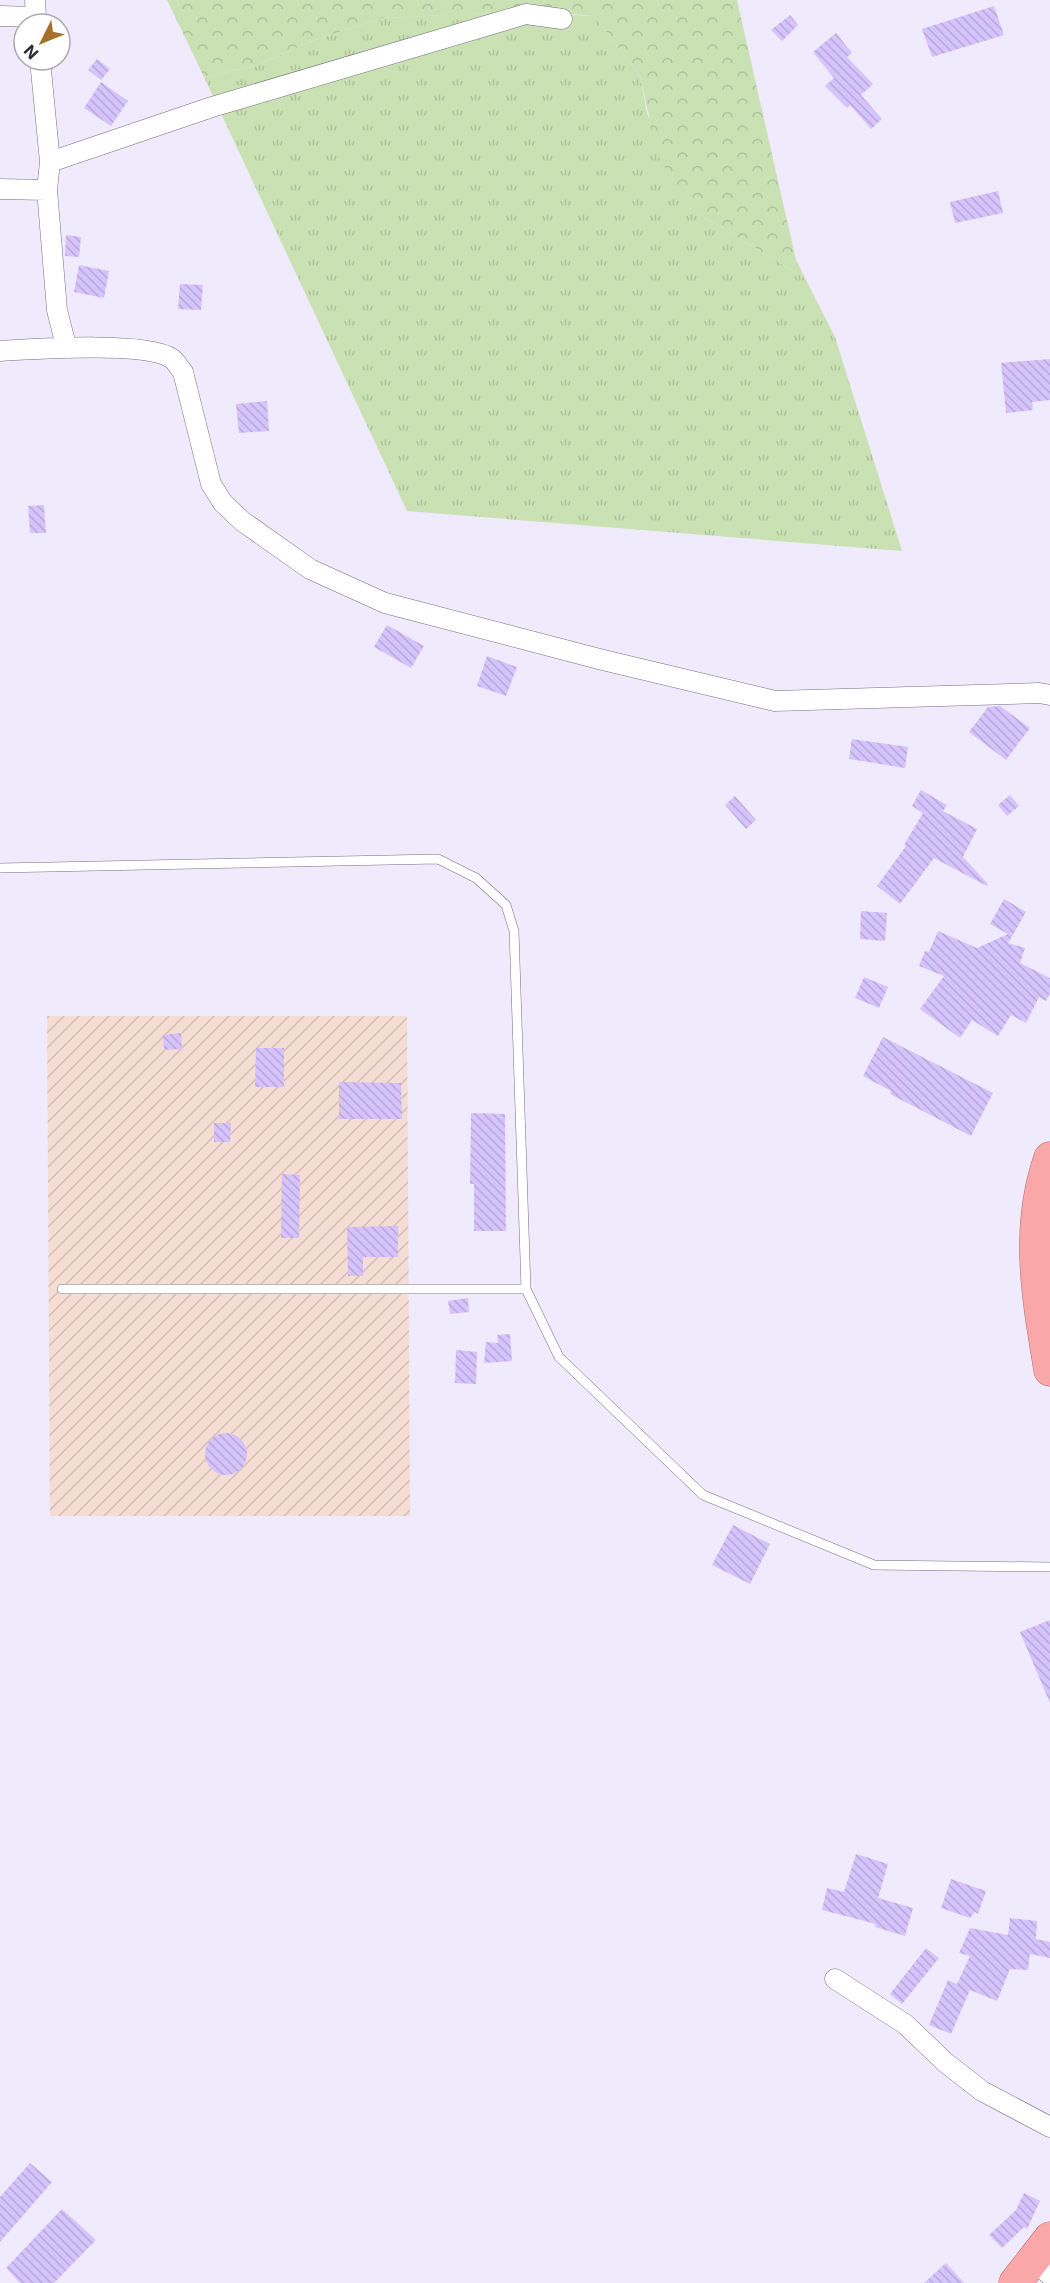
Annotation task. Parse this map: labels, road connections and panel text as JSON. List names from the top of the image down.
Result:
{
  "north": "bottom left"
}
